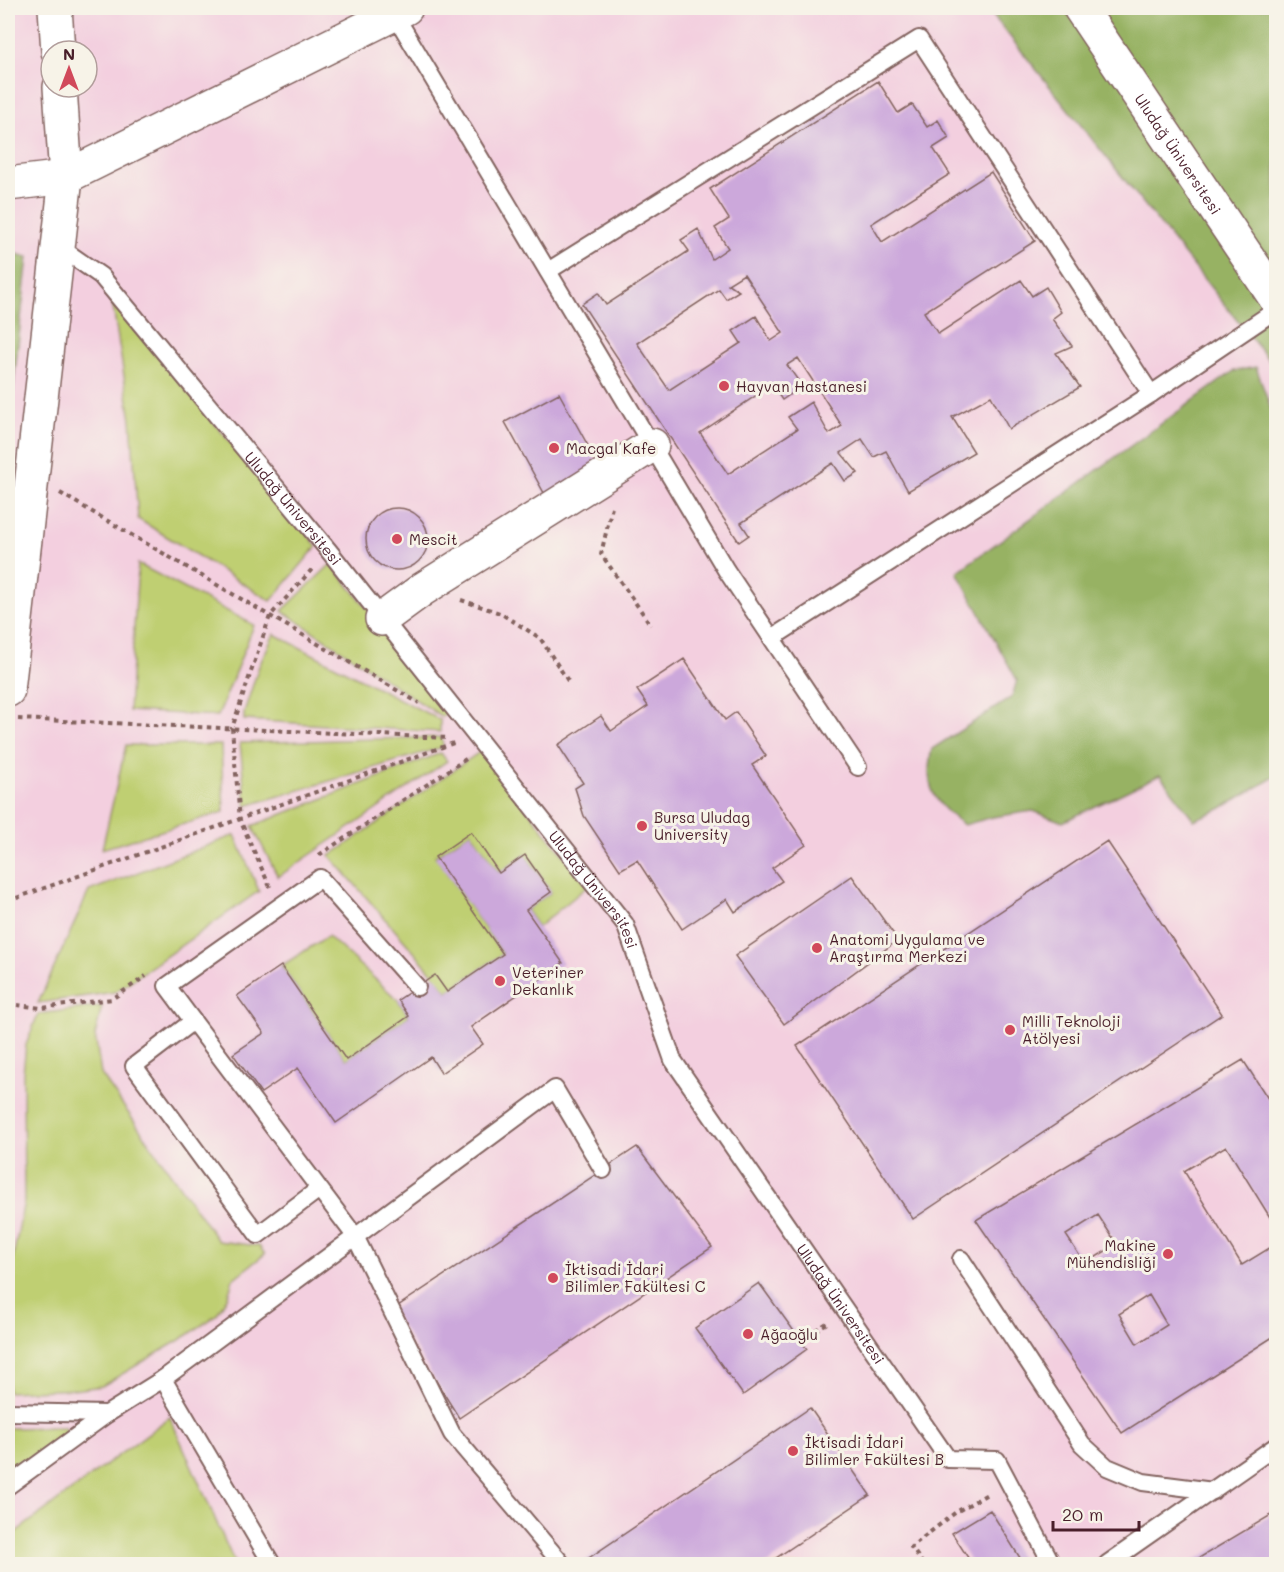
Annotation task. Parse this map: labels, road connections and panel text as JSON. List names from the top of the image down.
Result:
{
  "streets": {
    "street": ["Uludağ Üniversitesi"]
  },
  "places": [
    "Hayvan Hastanesi",
    "Macgal Kafe",
    "Mescit",
    "Bursa Uludag University",
    "Anatomi Uygulama ve Araştırma Merkezi",
    "Veteriner Dekanlık",
    "Milli Teknoloji Atölyesi",
    "Makine Mühendisliği",
    "İktisadi İdari Bilimler Fakültesi C",
    "Ağaoğlu",
    "İktisadi İdari Bilimler Fakültesi B"
  ],
  "scale_bar": "20 m",
  "north": "top"
}
